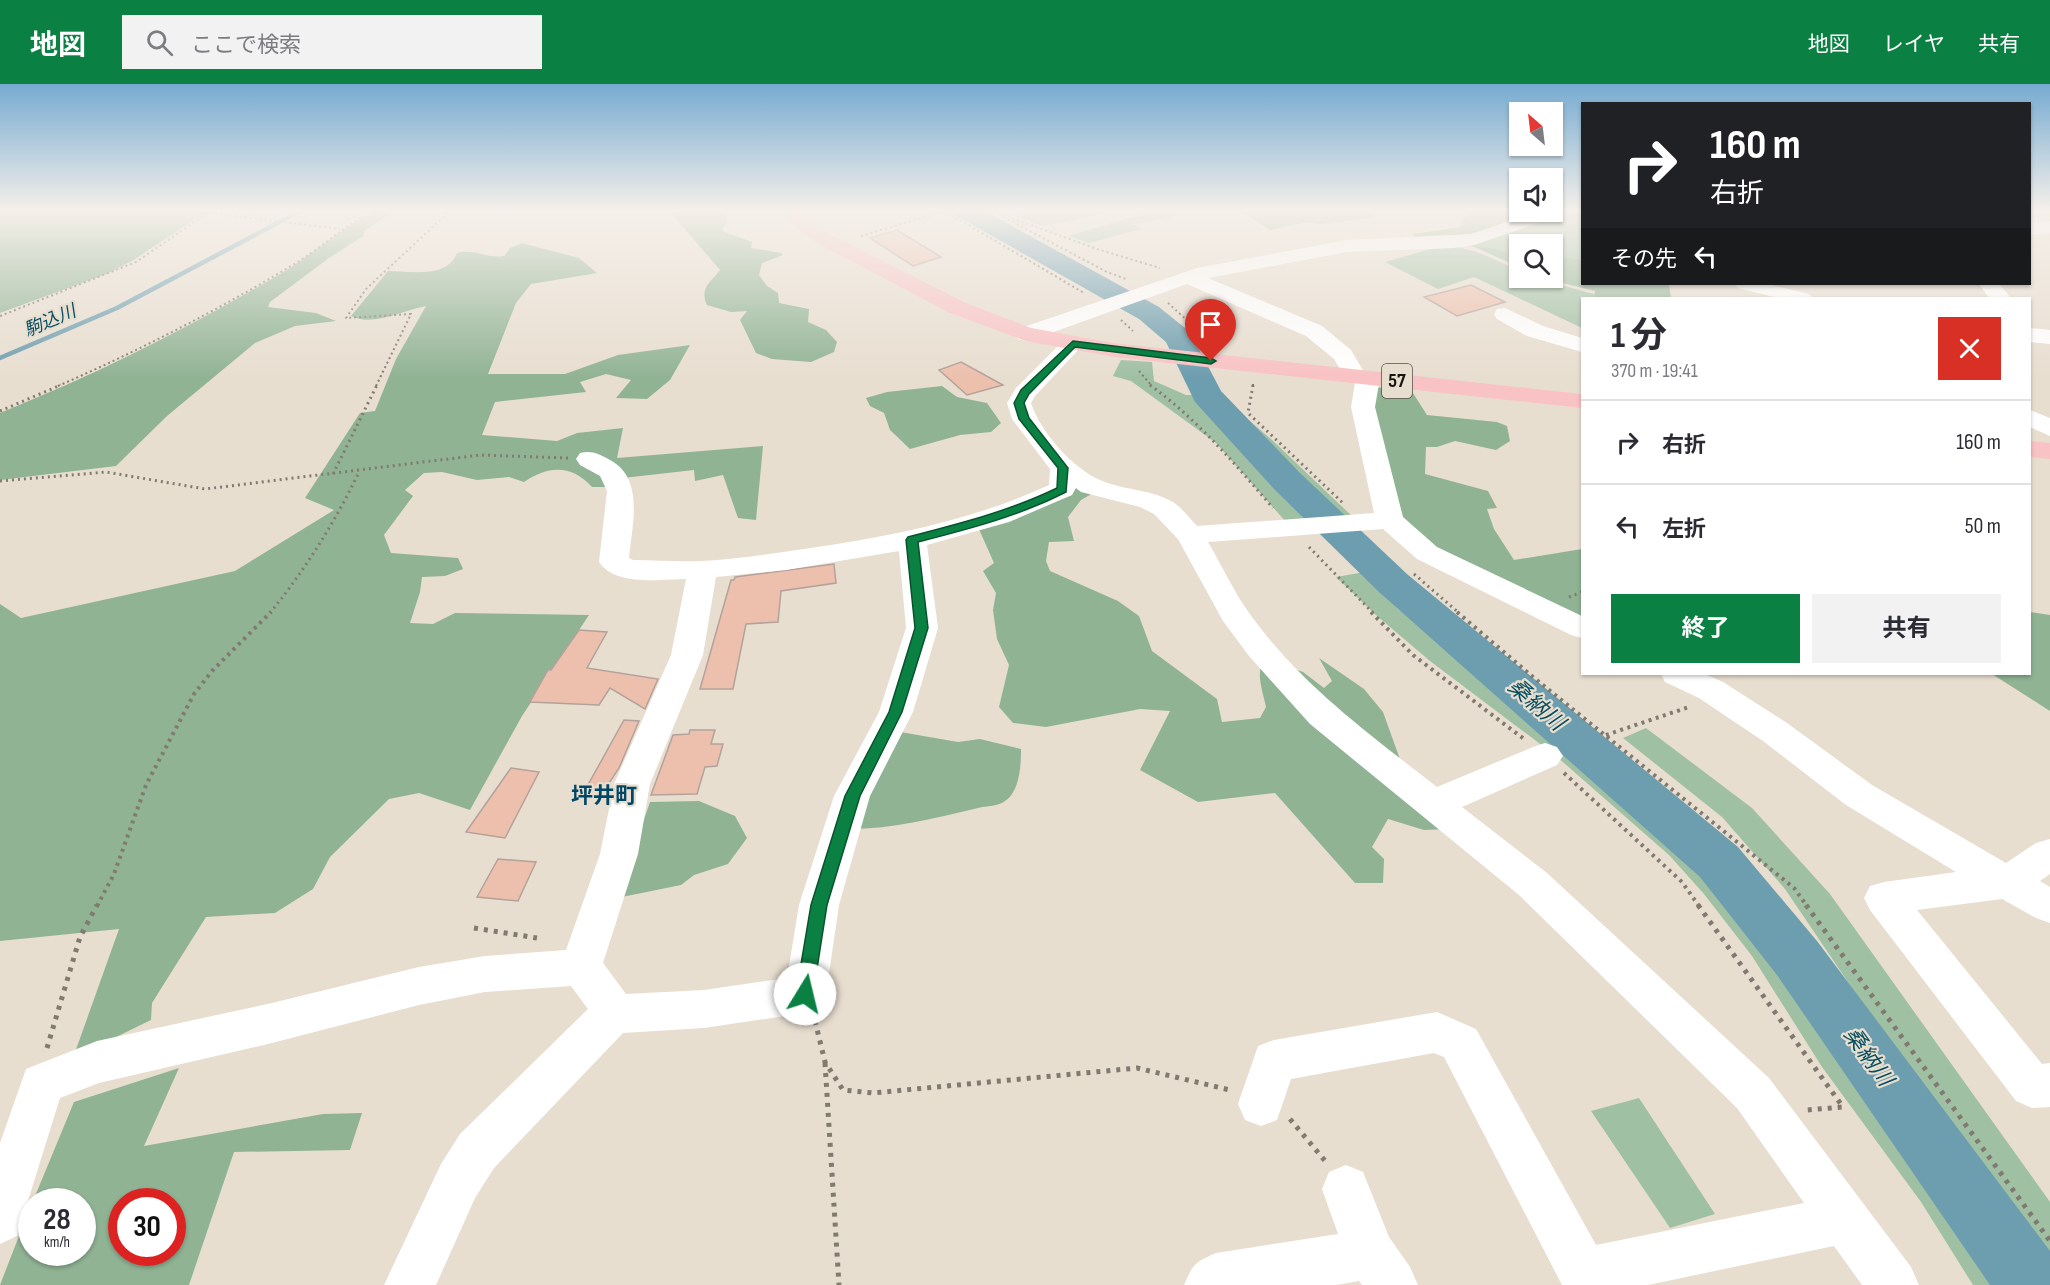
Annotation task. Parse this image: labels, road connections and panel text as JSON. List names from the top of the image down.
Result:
{
  "streets": {
    "main road": ["57"]
  },
  "districts": ["坪井町"],
  "water": ["駒込川", "桑納川"],
  "north": "top left",
  "page": {
    "header": "地図",
    "search": "ここで検索",
    "nav": ["地図", "レイヤ", "共有"],
    "turn": ["160 m", "右折"],
    "then": "その先",
    "heading": ["1 分", "370 m · 19:41"],
    "list": [
      {
        "name": "右折",
        "value": "160 m"
      },
      {
        "name": "左折",
        "value": "50 m"
      }
    ],
    "buttons": ["終了", "共有"],
    "speed": "28 km/h",
    "limit": "30"
  }
}
